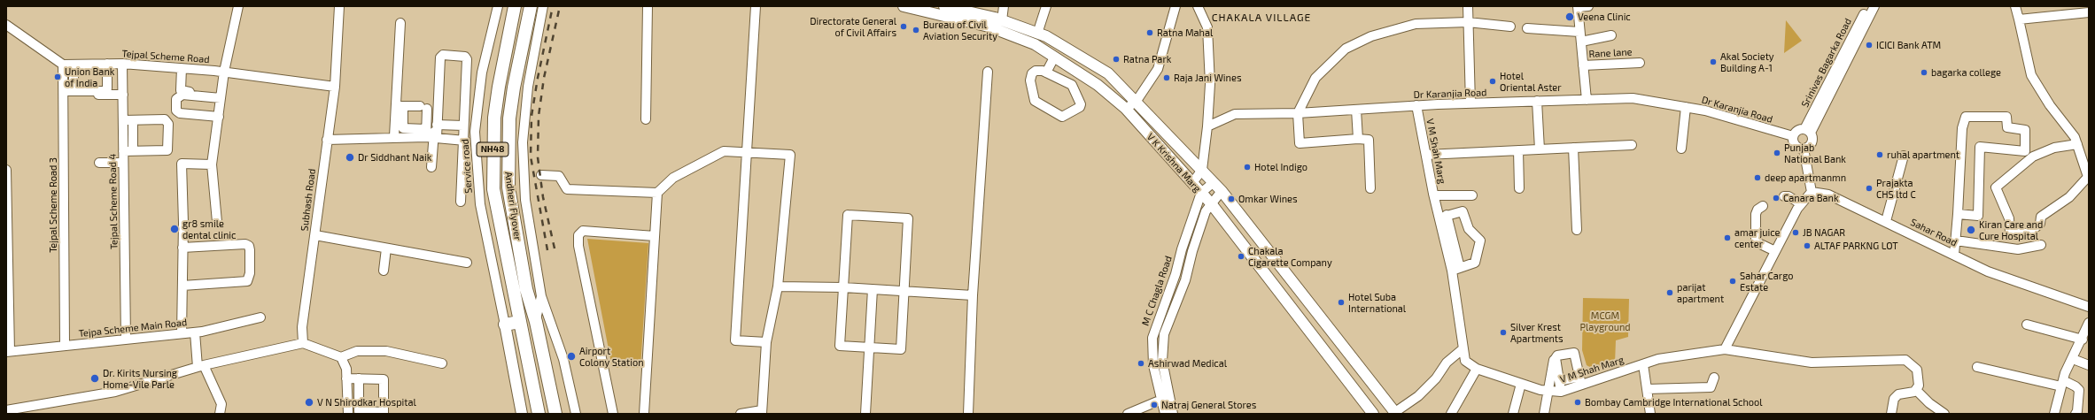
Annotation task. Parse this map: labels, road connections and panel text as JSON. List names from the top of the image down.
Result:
{
  "streets": {
    "highway": ["NH48", "Andheri Flyover"],
    "main road": ["V K Krishna Marg"],
    "street": [
      "Rane lane",
      "Tejpal Scheme Road",
      "Srinivas Bagarka Road",
      "Dr Karanjia Road",
      "V M Shah Marg",
      "Service road",
      "Subhash Road",
      "Tejpal Scheme Road 4",
      "Tejpal Scheme Road 3",
      "Sahar Road",
      "M C Chagla Road",
      "Tejpa Scheme Main Road"
    ]
  },
  "crossings": [
    ["Tejpal Scheme Road", "Subhash Road"],
    ["Tejpal Scheme Road", "Tejpal Scheme Road 4"],
    ["Tejpal Scheme Road", "Tejpal Scheme Road 3"],
    ["Srinivas Bagarka Road", "Dr Karanjia Road"],
    ["Dr Karanjia Road", "V M Shah Marg"],
    ["NH48", "Andheri Flyover"],
    ["V K Krishna Marg", "M C Chagla Road"],
    ["Tejpal Scheme Road 4", "Tejpa Scheme Main Road"],
    ["Tejpal Scheme Road 3", "Tejpa Scheme Main Road"]
  ],
  "districts": ["CHAKALA VILLAGE"],
  "parks": ["MCGM Playground"],
  "places": [
    "Veena Clinic",
    "Directorate General of Civil Affairs",
    "Bureau of Civil Aviation Security",
    "Ratna Mahal",
    "ICICI Bank ATM",
    "Ratna Park",
    "Akal Society Building A-1",
    "bagarka college",
    "Union Bank of India",
    "Raja Jani Wines",
    "Hotel Oriental Aster",
    "Punjab National Bank",
    "ruhal apartment",
    "Dr Siddhant Naik",
    "Hotel Indigo",
    "deep apartmanmn",
    "Prajakta CHS ltd C",
    "Canara Bank",
    "Omkar Wines",
    "gr8 smile dental clinic",
    "Kiran Care and Cure Hospital",
    "JB NAGAR",
    "amar juice center",
    "ALTAF PARKNG LOT",
    "Chakala Cigarette Company",
    "Sahar Cargo Estate",
    "parijat apartment",
    "Hotel Suba International",
    "Silver Krest Apartments",
    "Airport Colony Station",
    "Ashirwad Medical",
    "Dr. Kirits Nursing Home-Vile Parle",
    "V N Shirodkar Hospital",
    "Bombay Cambridge International School",
    "Natraj General Stores"
  ]
}
